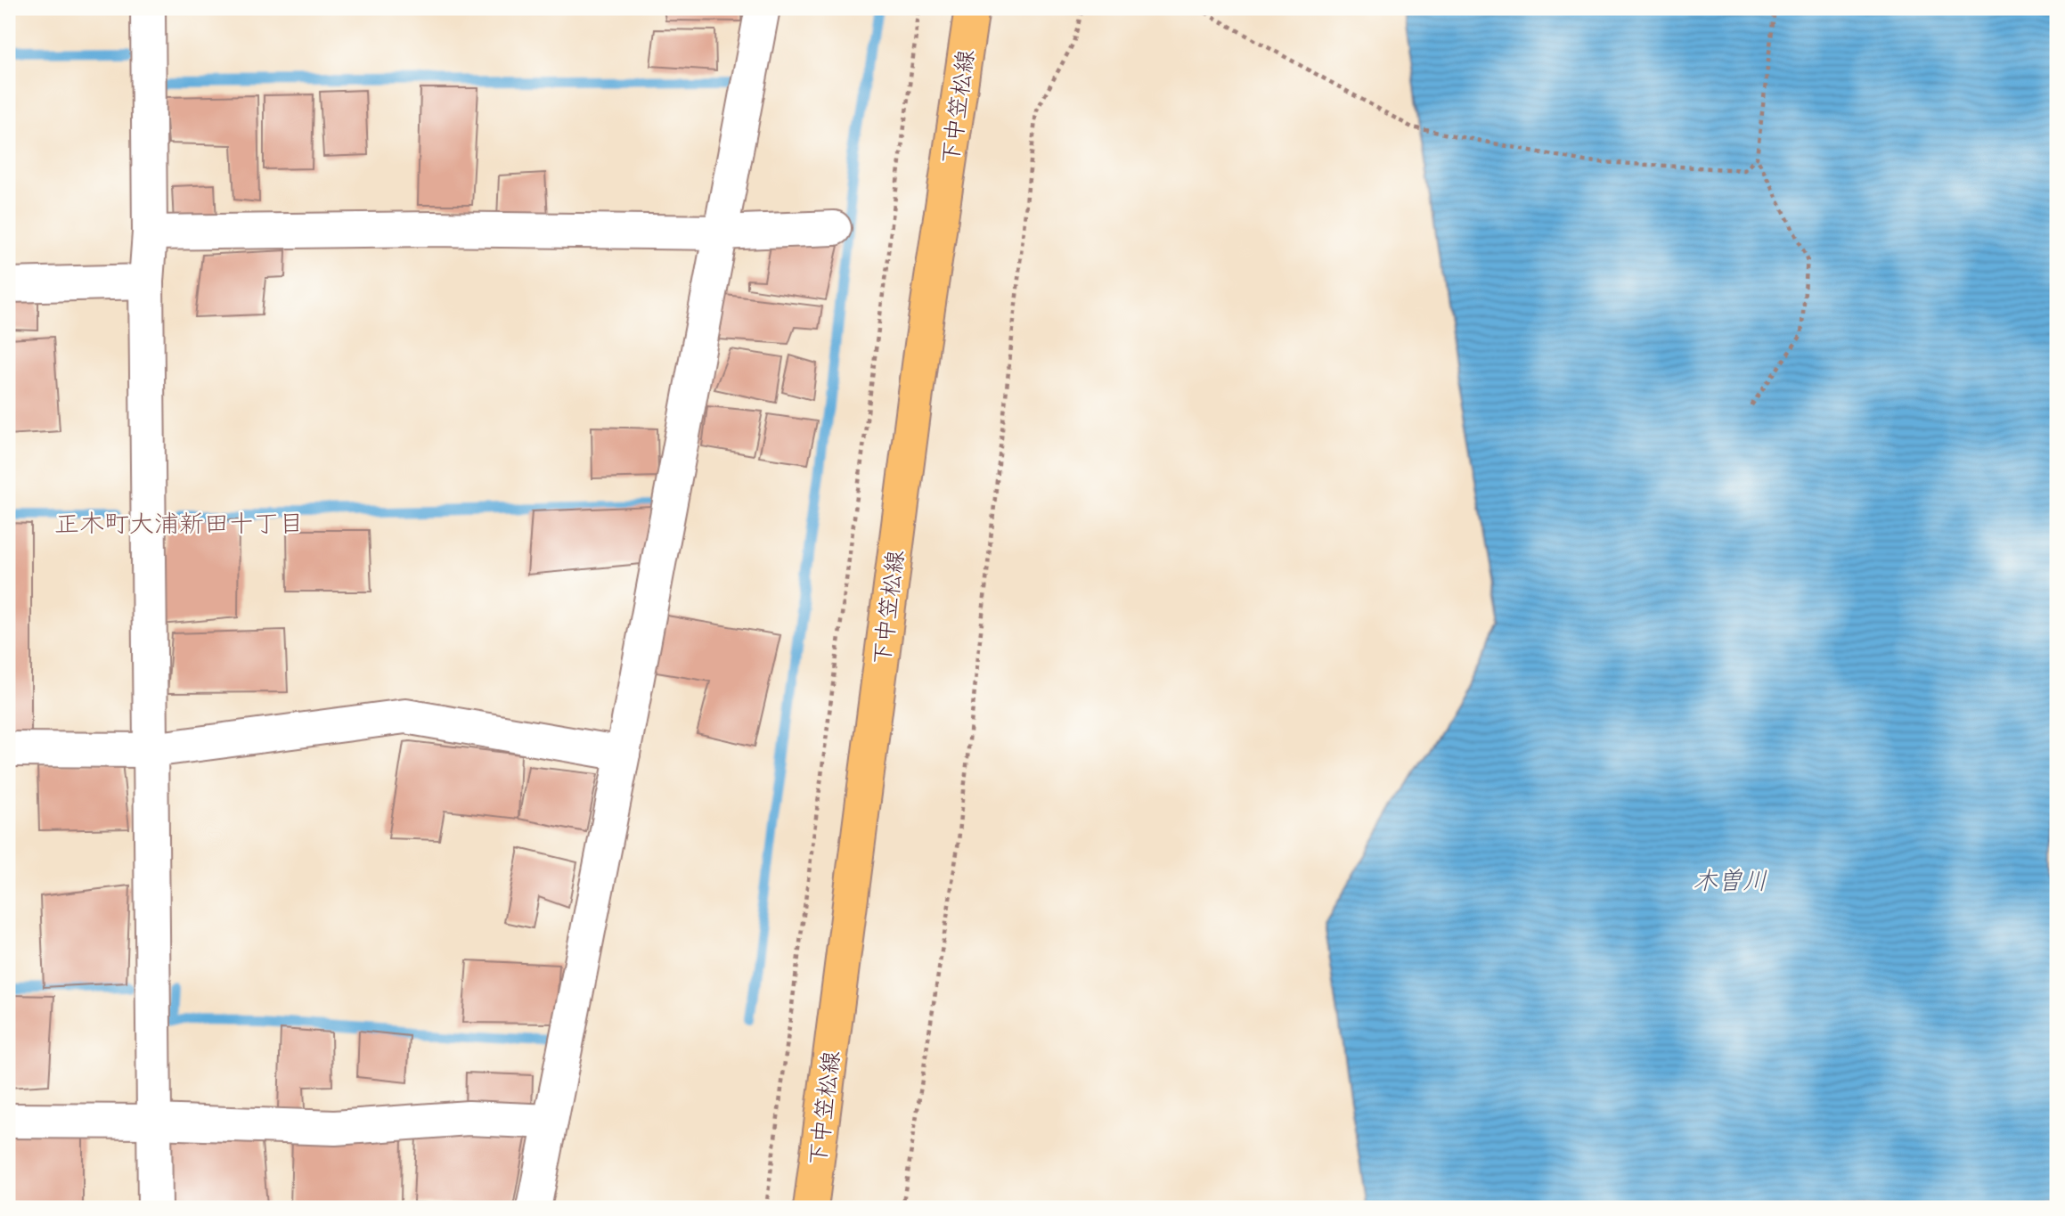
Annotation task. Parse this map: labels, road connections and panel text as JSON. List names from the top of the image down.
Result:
{
  "streets": {
    "main road": ["下中笠松線"]
  },
  "districts": ["正木町大浦新田十丁目"],
  "water": ["木曽川"]
}
